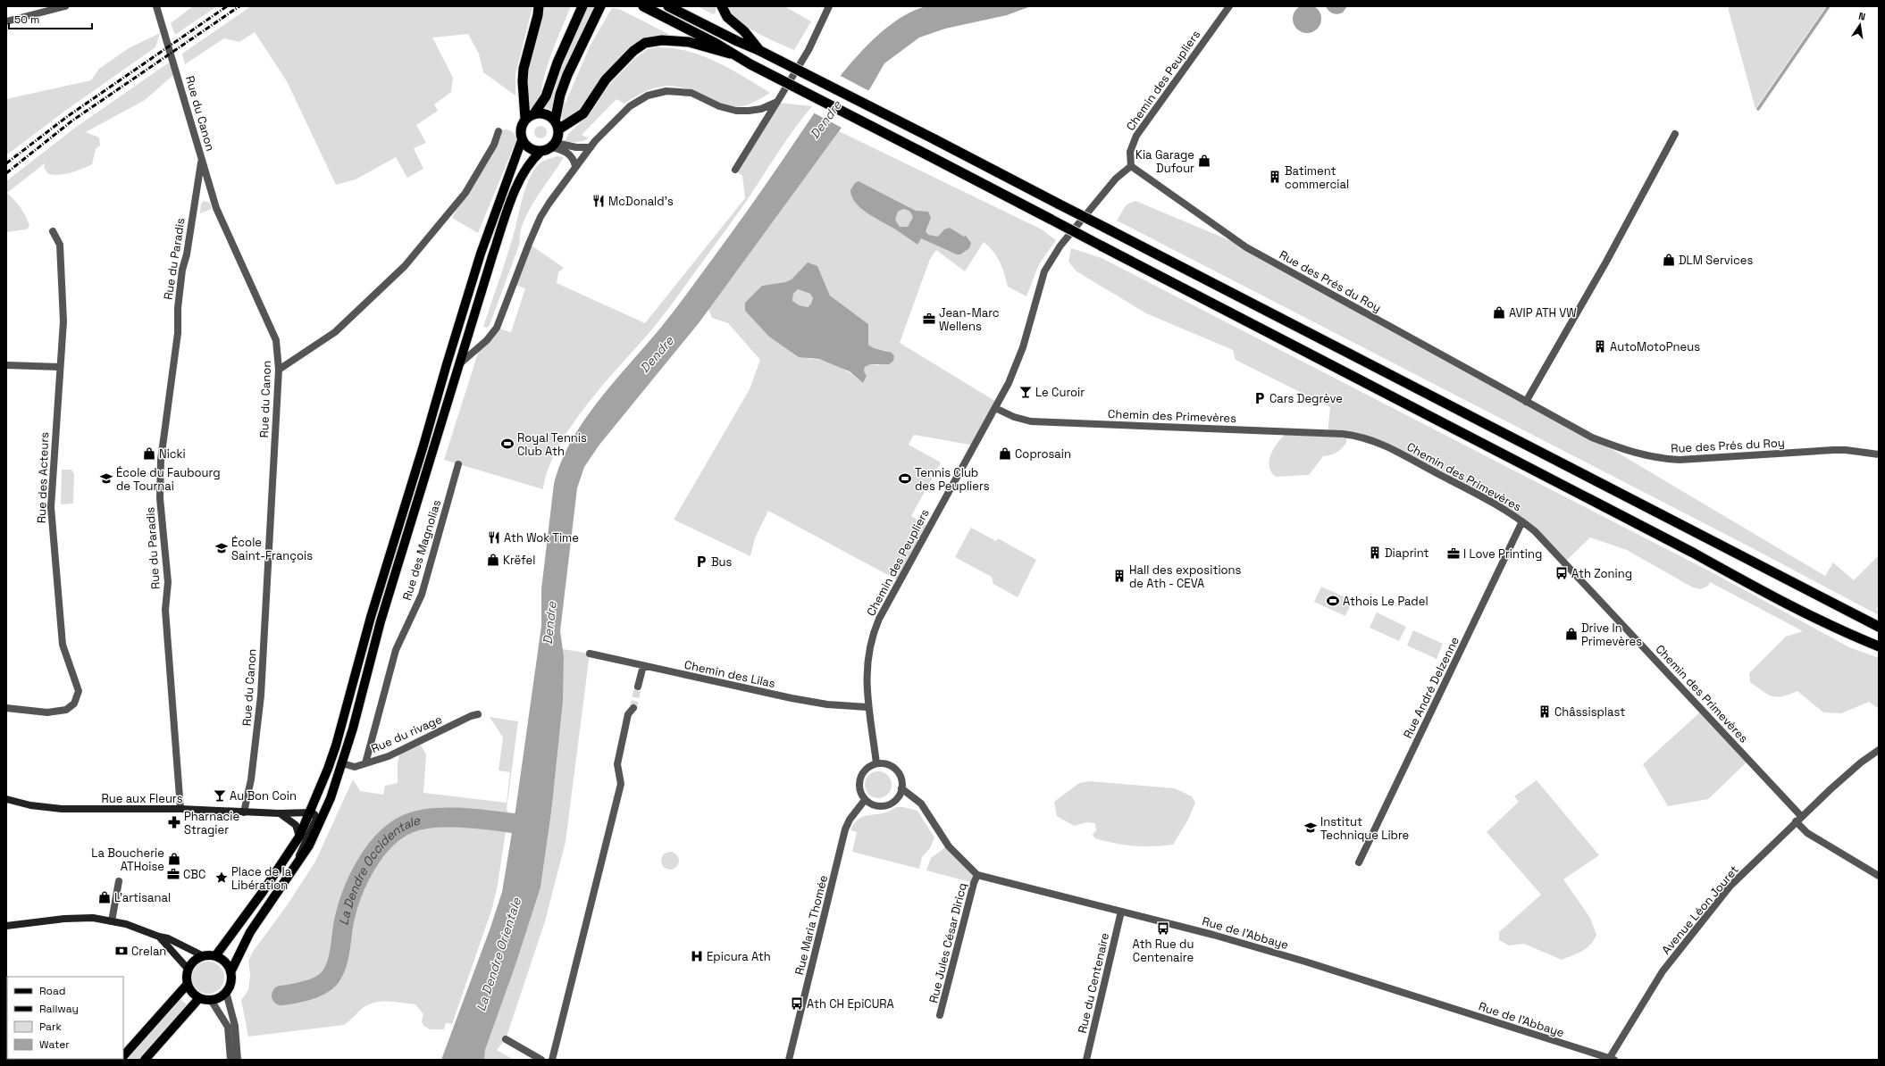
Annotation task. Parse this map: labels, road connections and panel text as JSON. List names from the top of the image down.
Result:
{
  "streets": {
    "main road": ["Rue aux Fleurs"],
    "street": [
      "Chemin des Peupliers",
      "Rue du Canon",
      "Rue du Paradis",
      "Rue des Prés du Roy",
      "Chemin des Primevères",
      "Rue des Acteurs",
      "Rue des Magnolias",
      "Chemin des Lilas",
      "Rue André Delzenne",
      "Rue du rivage",
      "Avenue Léon Jouret",
      "Rue Maria Thomée",
      "Rue de l'Abbaye",
      "Rue Jules César Diricq",
      "Rue du Centenaire"
    ]
  },
  "crossings": [
    ["Chemin des Peupliers", "Rue des Prés du Roy"],
    ["Chemin des Peupliers", "Chemin des Primevères"],
    ["Chemin des Peupliers", "Chemin des Lilas"],
    ["Chemin des Peupliers", "Rue Maria Thomée"],
    ["Rue du Canon", "Rue du Paradis"],
    ["Rue du Canon", "Rue aux Fleurs"],
    ["Rue du Paradis", "Rue aux Fleurs"],
    ["Chemin des Primevères", "Rue André Delzenne"],
    ["Chemin des Primevères", "Avenue Léon Jouret"],
    ["Rue des Magnolias", "Rue du rivage"],
    ["Avenue Léon Jouret", "Rue de l'Abbaye"],
    ["Rue de l'Abbaye", "Rue Jules César Diricq"],
    ["Rue de l'Abbaye", "Rue du Centenaire"]
  ],
  "water": ["Dendre", "La Dendre Occidentale", "La Dendre Orientale"],
  "places": {
    "shop": [
      "Kia Garage Dufour",
      "DLM Services",
      "AVIP ATH VW",
      "Nicki",
      "Coprosain",
      "Krëfel",
      "Drive In Primevères",
      "La Boucherie ATHoise",
      "L'artisanal"
    ],
    "building": [
      "Batiment commercial",
      "AutoMotoPneus",
      "Diaprint",
      "Hall des expositions de Ath - CEVA",
      "Châssisplast"
    ],
    "restaurant": ["McDonald's", "Ath Wok Time"],
    "office": ["Jean-Marc Wellens", "I Love Printing", "CBC"],
    "bar": ["Le Curoir", "Au Bon Coin"],
    "parking": ["Cars Degrève", "Bus"],
    "sports": ["Royal Tennis Club Ath", "Tennis Club des Peupliers", "Athois Le Padel"],
    "school or university": ["École du Faubourg de Tournai", "École Saint-François", "Institut Technique Libre"],
    "bus stop": ["Ath Zoning", "Ath Rue du Centenaire", "Ath CH EpiCURA"],
    "pharmacy": ["Pharnacie Stragier"],
    "place": ["Place de la Libération"],
    "bank": ["Crelan"],
    "hospital": ["Epicura Ath"]
  },
  "legend": [
    "Road",
    "Railway",
    "Park",
    "Water"
  ],
  "scale_bar": "50 m",
  "north": "top"
}
